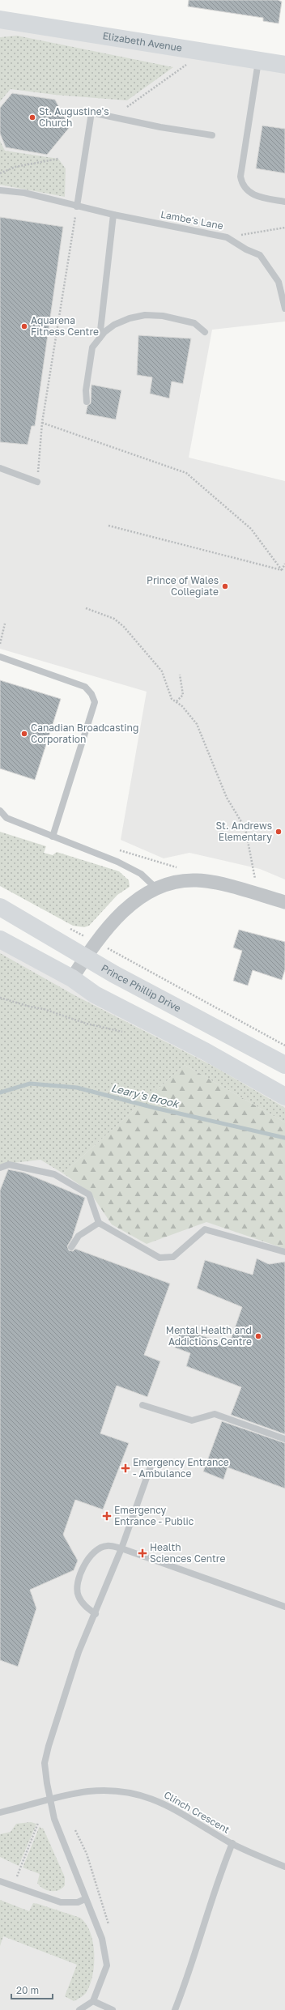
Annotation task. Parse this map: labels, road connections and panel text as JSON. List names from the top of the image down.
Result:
{
  "streets": {
    "main road": ["Elizabeth Avenue", "Prince Phillip Drive"],
    "lane": ["Lambe's Lane", "Clinch Crescent"]
  },
  "water": ["Leary's Brook"],
  "places": {
    "other": [
      "St. Augustine's Church",
      "Aquarena Fitness Centre",
      "Prince of Wales Collegiate",
      "Canadian Broadcasting Corporation",
      "St. Andrews Elementary",
      "Mental Health and Addictions Centre"
    ],
    "health": ["Emergency Entrance - Ambulance", "Emergency Entrance - Public", "Health Sciences Centre"]
  },
  "scale_bar": "20 m"
}
